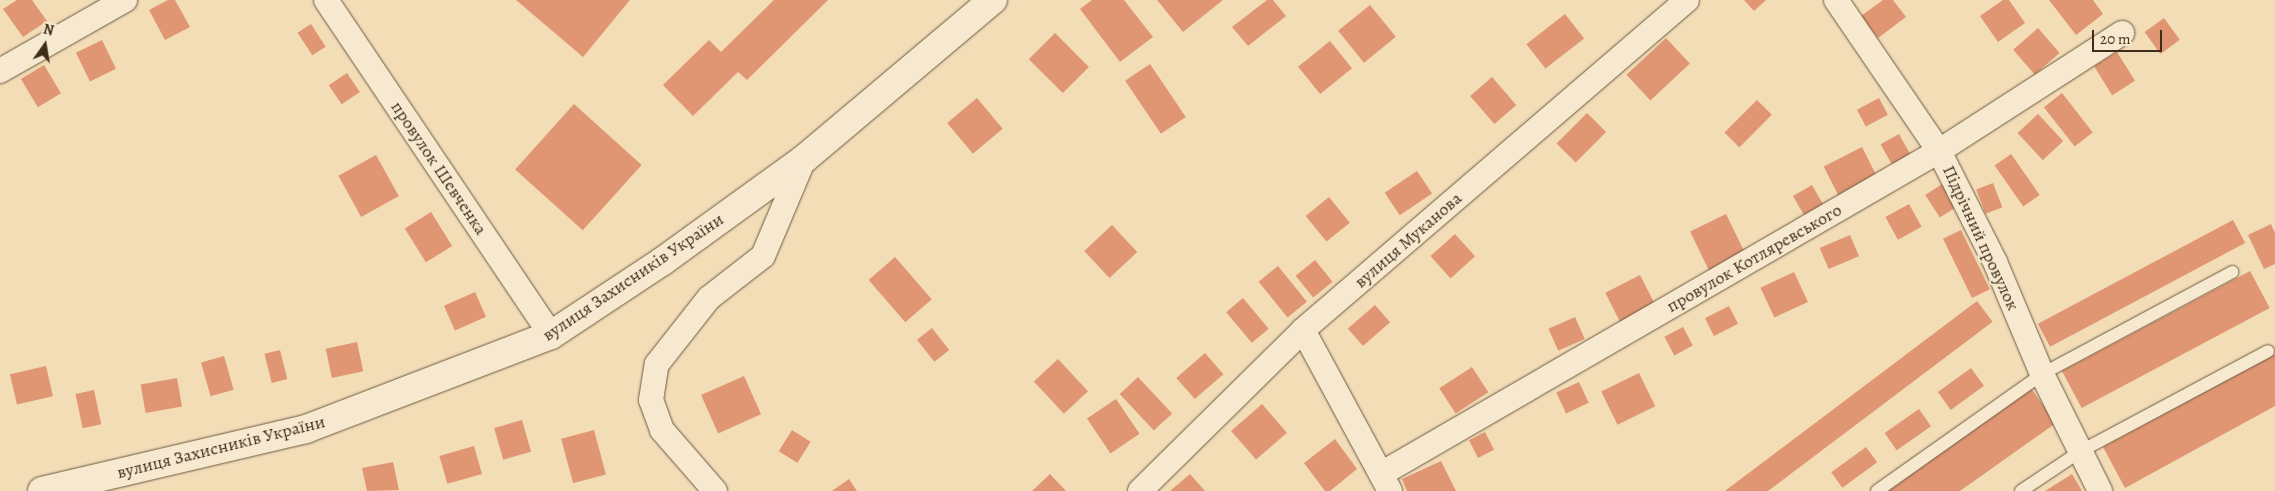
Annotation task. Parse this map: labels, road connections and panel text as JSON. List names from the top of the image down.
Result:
{
  "streets": {
    "street": [
      "провулок Шевченка",
      "Підрічний провулок",
      "вулиця Муканова",
      "провулок Котляревського",
      "вулиця Захисників України"
    ]
  },
  "crossings": [
    ["провулок Шевченка", "вулиця Захисників України"],
    ["Підрічний провулок", "провулок Котляревського"]
  ],
  "scale_bar": "20 m",
  "north": "top"
}
